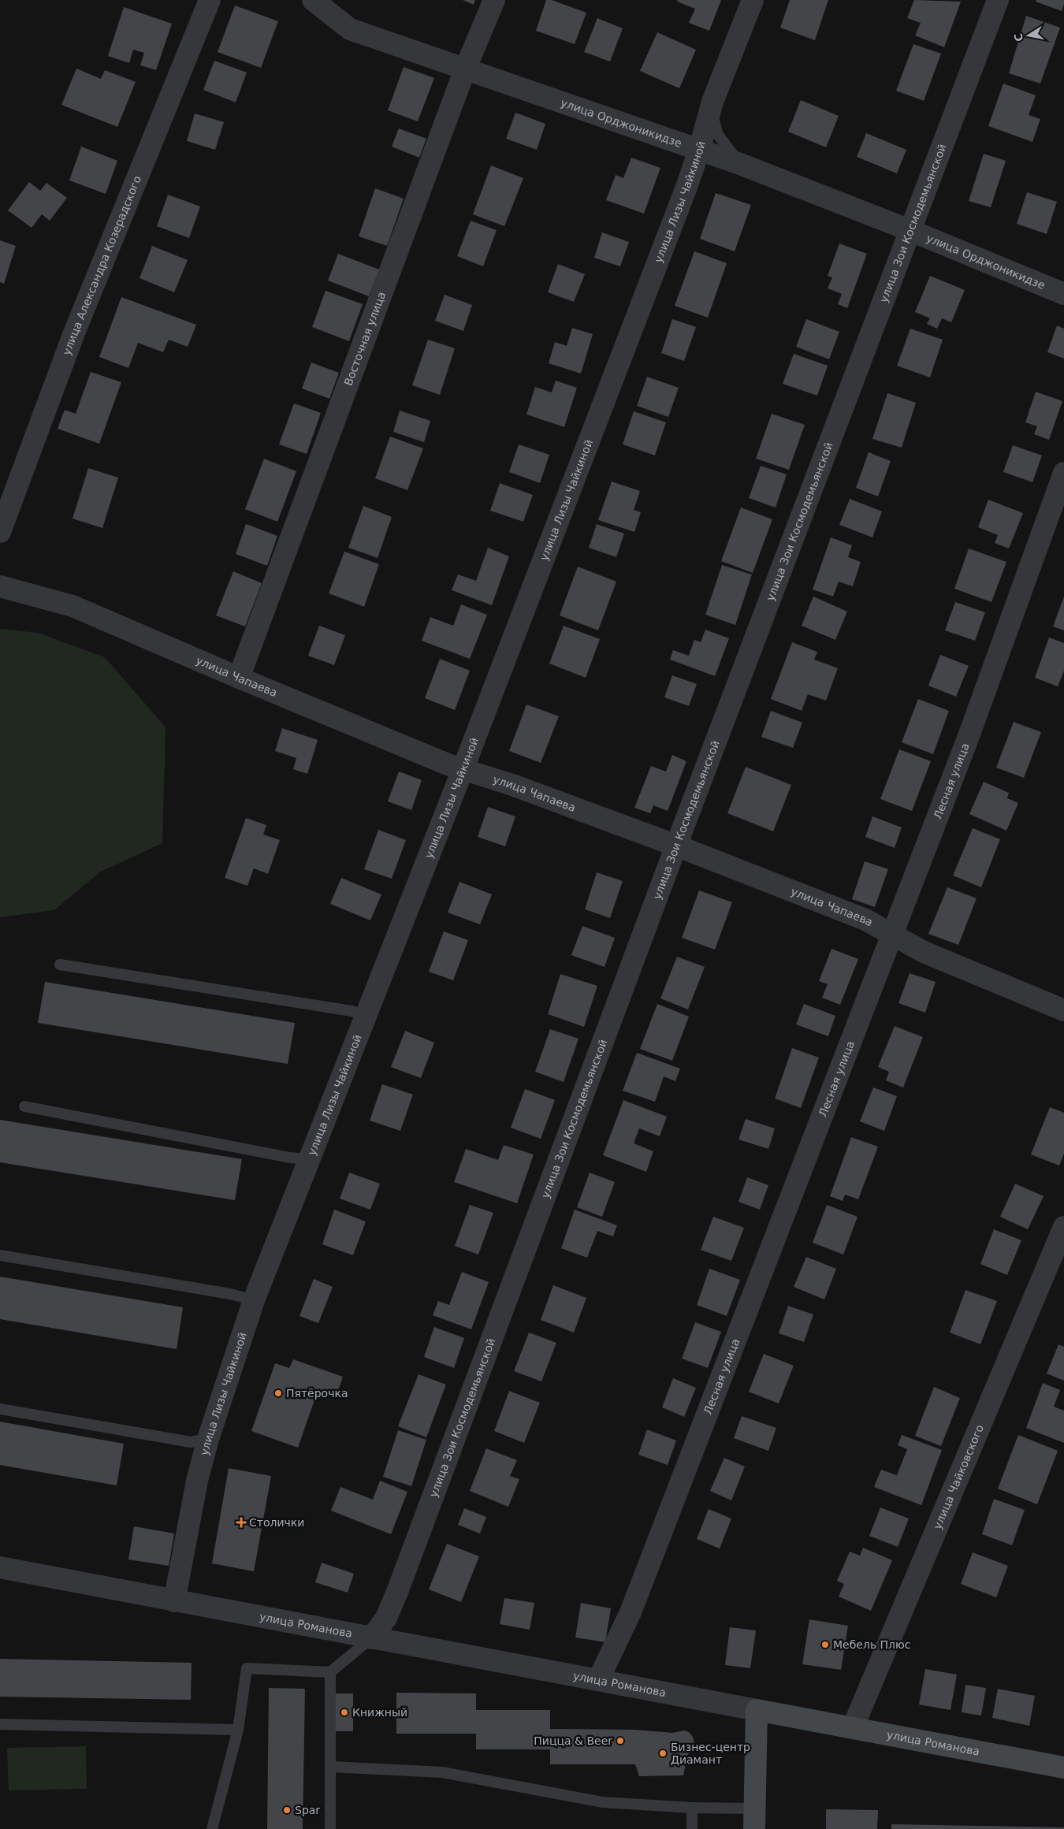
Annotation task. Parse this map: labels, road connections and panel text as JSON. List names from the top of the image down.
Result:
{
  "streets": {
    "street": [
      "улица Орджоникидзе",
      "улица Лизы Чайкиной",
      "улица Зои Космодемьянской",
      "улица Александра Козерадского",
      "Восточная улица",
      "улица Чапаева",
      "Лесная улица",
      "улица Чайковского",
      "улица Романова"
    ]
  },
  "crossings": [
    ["улица Орджоникидзе", "улица Лизы Чайкиной"],
    ["улица Орджоникидзе", "улица Зои Космодемьянской"],
    ["улица Орджоникидзе", "Восточная улица"],
    ["улица Лизы Чайкиной", "улица Чапаева"],
    ["улица Лизы Чайкиной", "улица Романова"],
    ["улица Зои Космодемьянской", "улица Чапаева"],
    ["улица Зои Космодемьянской", "улица Романова"],
    ["Восточная улица", "улица Чапаева"],
    ["улица Чапаева", "Лесная улица"],
    ["Лесная улица", "улица Романова"],
    ["улица Чайковского", "улица Романова"]
  ],
  "places": {
    "other": [
      "Пятёрочка",
      "Мебель Плюс",
      "Книжный",
      "Пицца & Beer",
      "Бизнес-центр Диамант",
      "Spar"
    ],
    "health": ["Столички"]
  },
  "north": "left"
}
